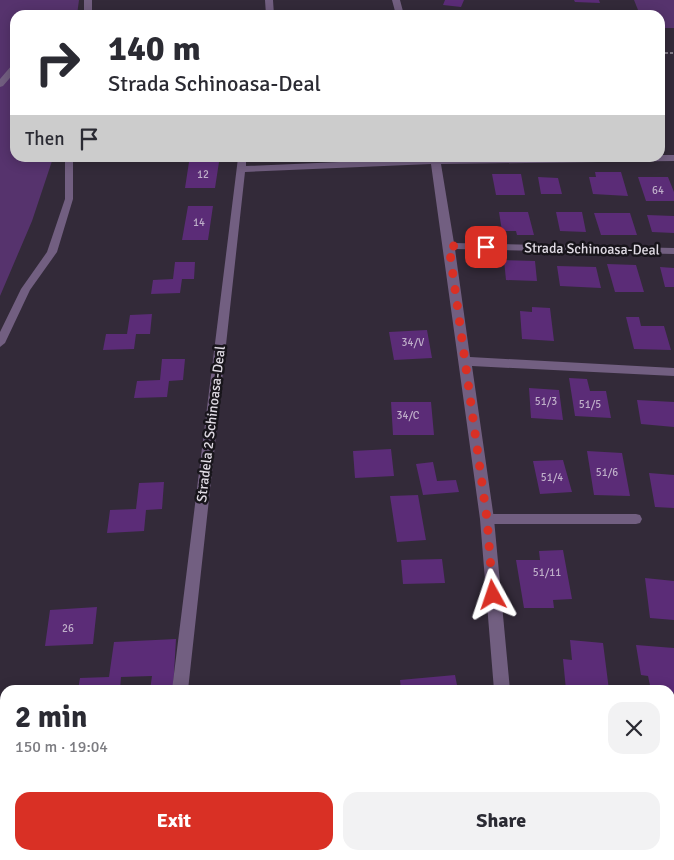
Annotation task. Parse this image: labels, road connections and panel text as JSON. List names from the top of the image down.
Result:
{
  "streets": {
    "street": ["Strada Schinoasa-Deal", "Stradela 2 Schinoasa-Deal"]
  },
  "house_numbers": [
    "12",
    "64",
    "14",
    "34/V",
    "51/3",
    "51/5",
    "34/C",
    "51/6",
    "51/4",
    "51/11",
    "26"
  ],
  "page": {
    "turn": ["140 m", "Strada Schinoasa-Deal"],
    "then": "Then",
    "heading": ["2 min", "150 m · 19:04"],
    "buttons": ["Exit", "Share"]
  }
}
